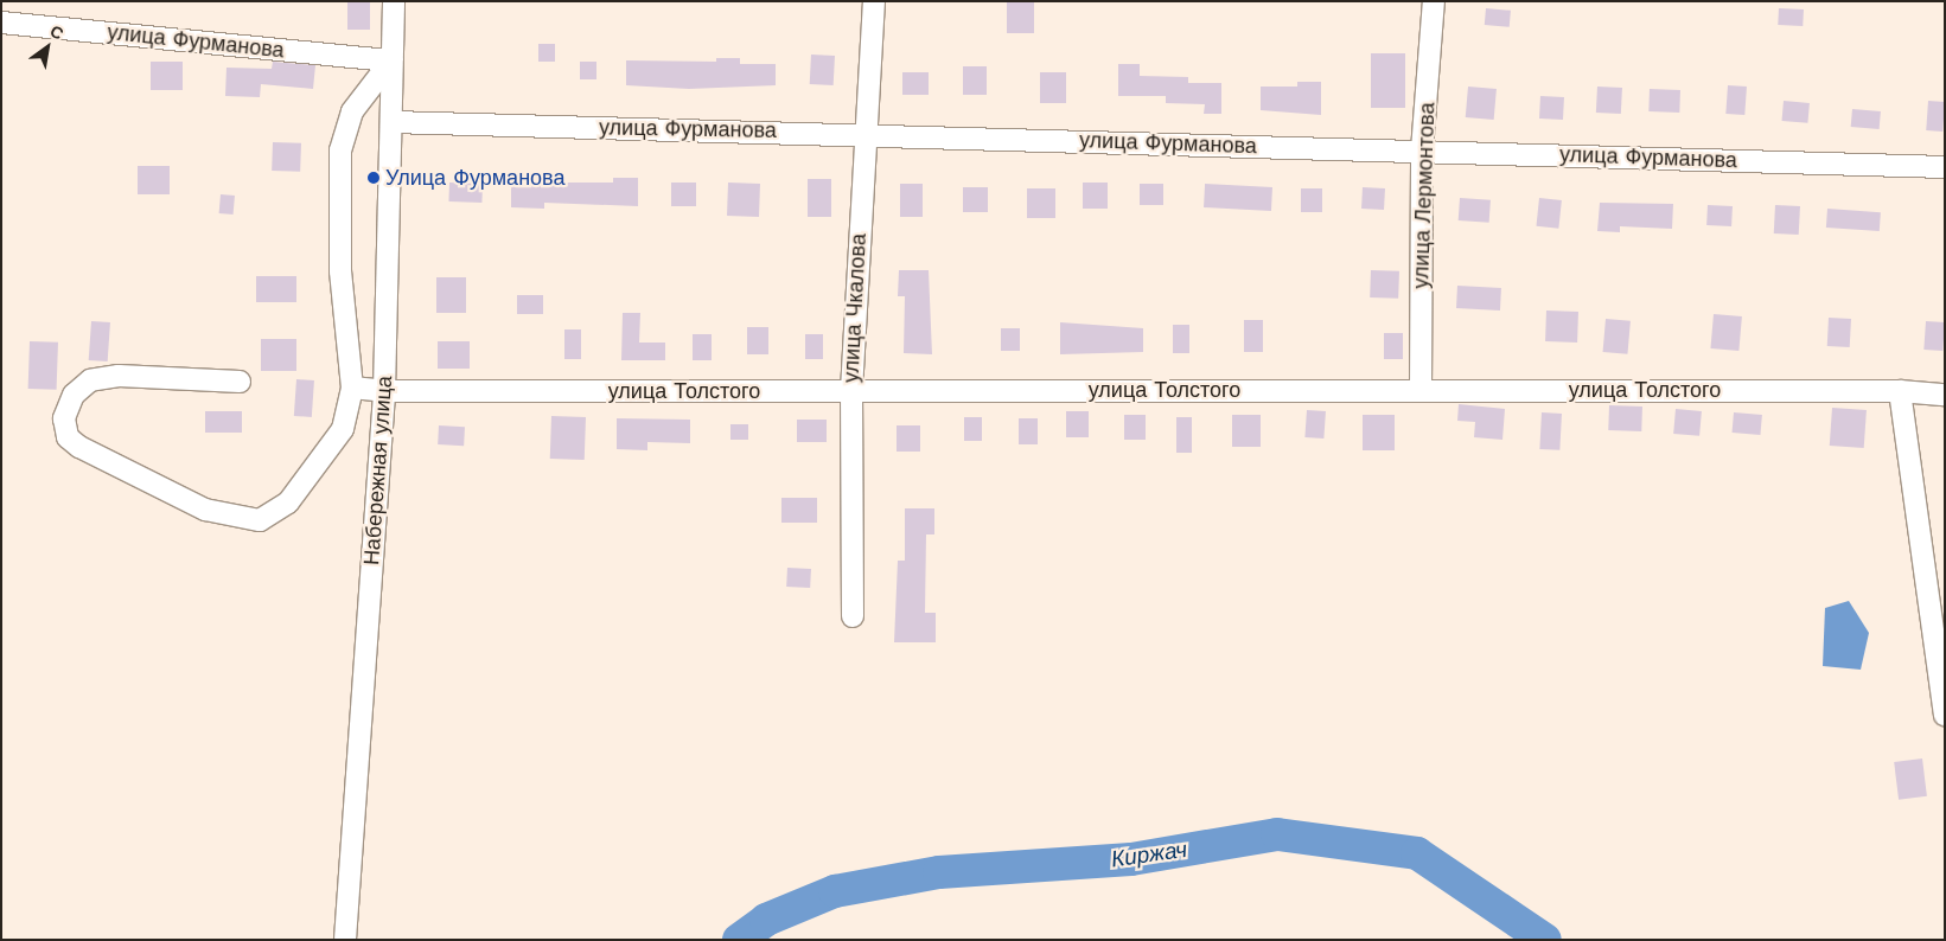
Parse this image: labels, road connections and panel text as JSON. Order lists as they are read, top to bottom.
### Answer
{
  "streets": {
    "street": [
      "улица Фурманова",
      "улица Лермонтова",
      "улица Чкалова",
      "улица Толстого",
      "Набережная улица"
    ]
  },
  "crossings": [
    ["улица Фурманова", "улица Лермонтова"],
    ["улица Фурманова", "улица Чкалова"],
    ["улица Фурманова", "Набережная улица"],
    ["улица Лермонтова", "улица Толстого"],
    ["улица Чкалова", "улица Толстого"],
    ["улица Толстого", "Набережная улица"]
  ],
  "water": ["Киржач"],
  "places": ["Улица Фурманова"],
  "north": "top right"
}
